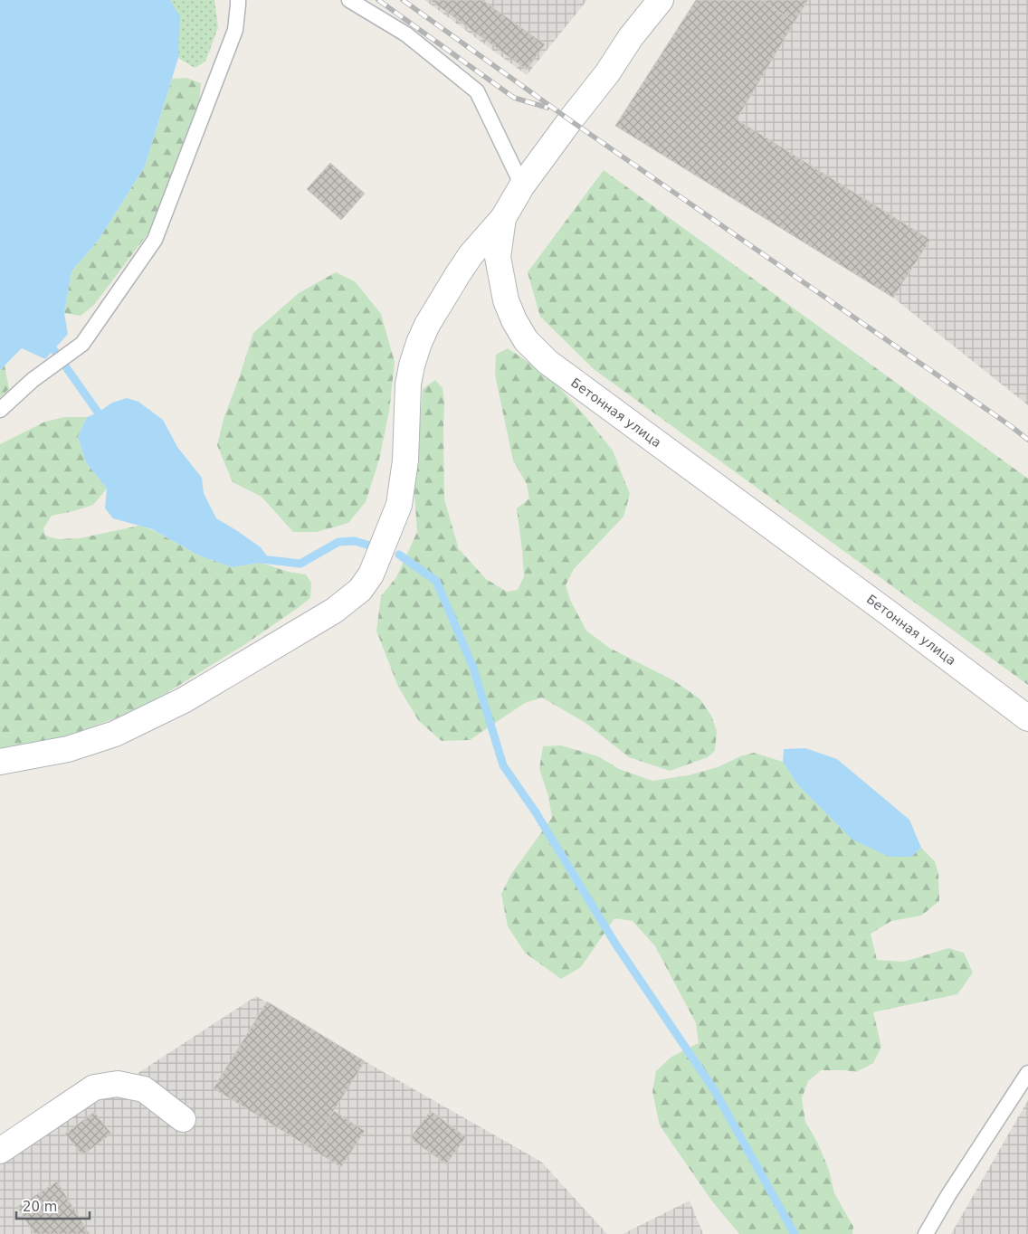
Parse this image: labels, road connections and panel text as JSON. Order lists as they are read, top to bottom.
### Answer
{
  "streets": {
    "street": ["Бетонная улица"]
  },
  "scale_bar": "20 m"
}
